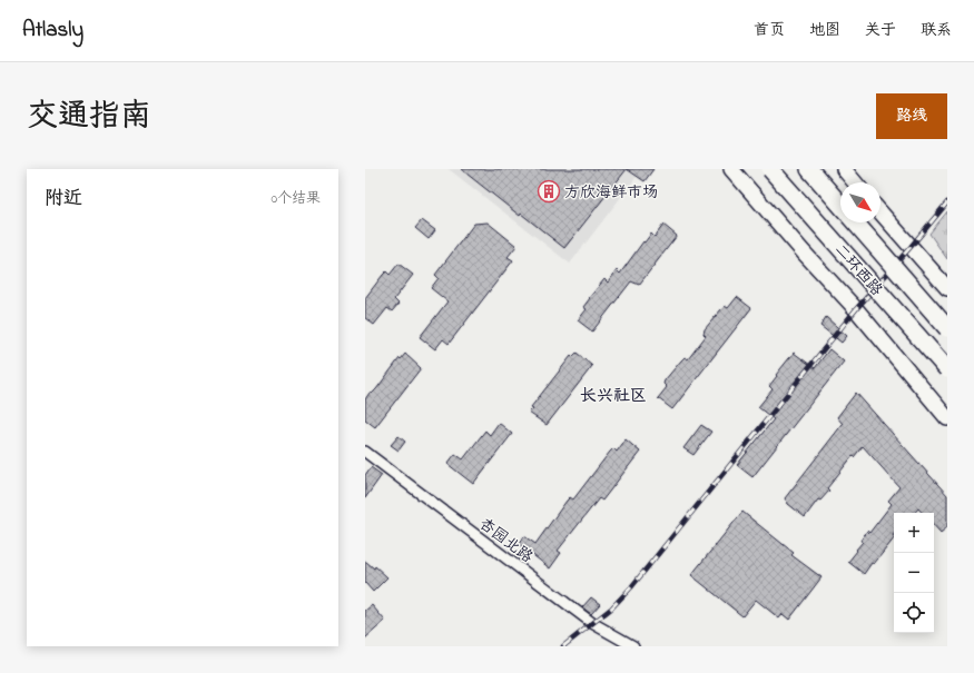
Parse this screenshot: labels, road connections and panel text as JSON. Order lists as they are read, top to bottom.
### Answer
{
  "streets": {
    "highway": ["二环西路"],
    "street": ["杏园北路"]
  },
  "districts": ["长兴社区"],
  "places": {
    "building": ["方欣海鲜市场"]
  },
  "north": "bottom right",
  "page": {
    "header": "Atlasly",
    "nav": [
      "首页",
      "地图",
      "关于",
      "联系"
    ],
    "title": "交通指南",
    "buttons": "路线",
    "heading": ["附近", "0个结果"],
    "map_buttons": ["+", "−"]
  }
}
